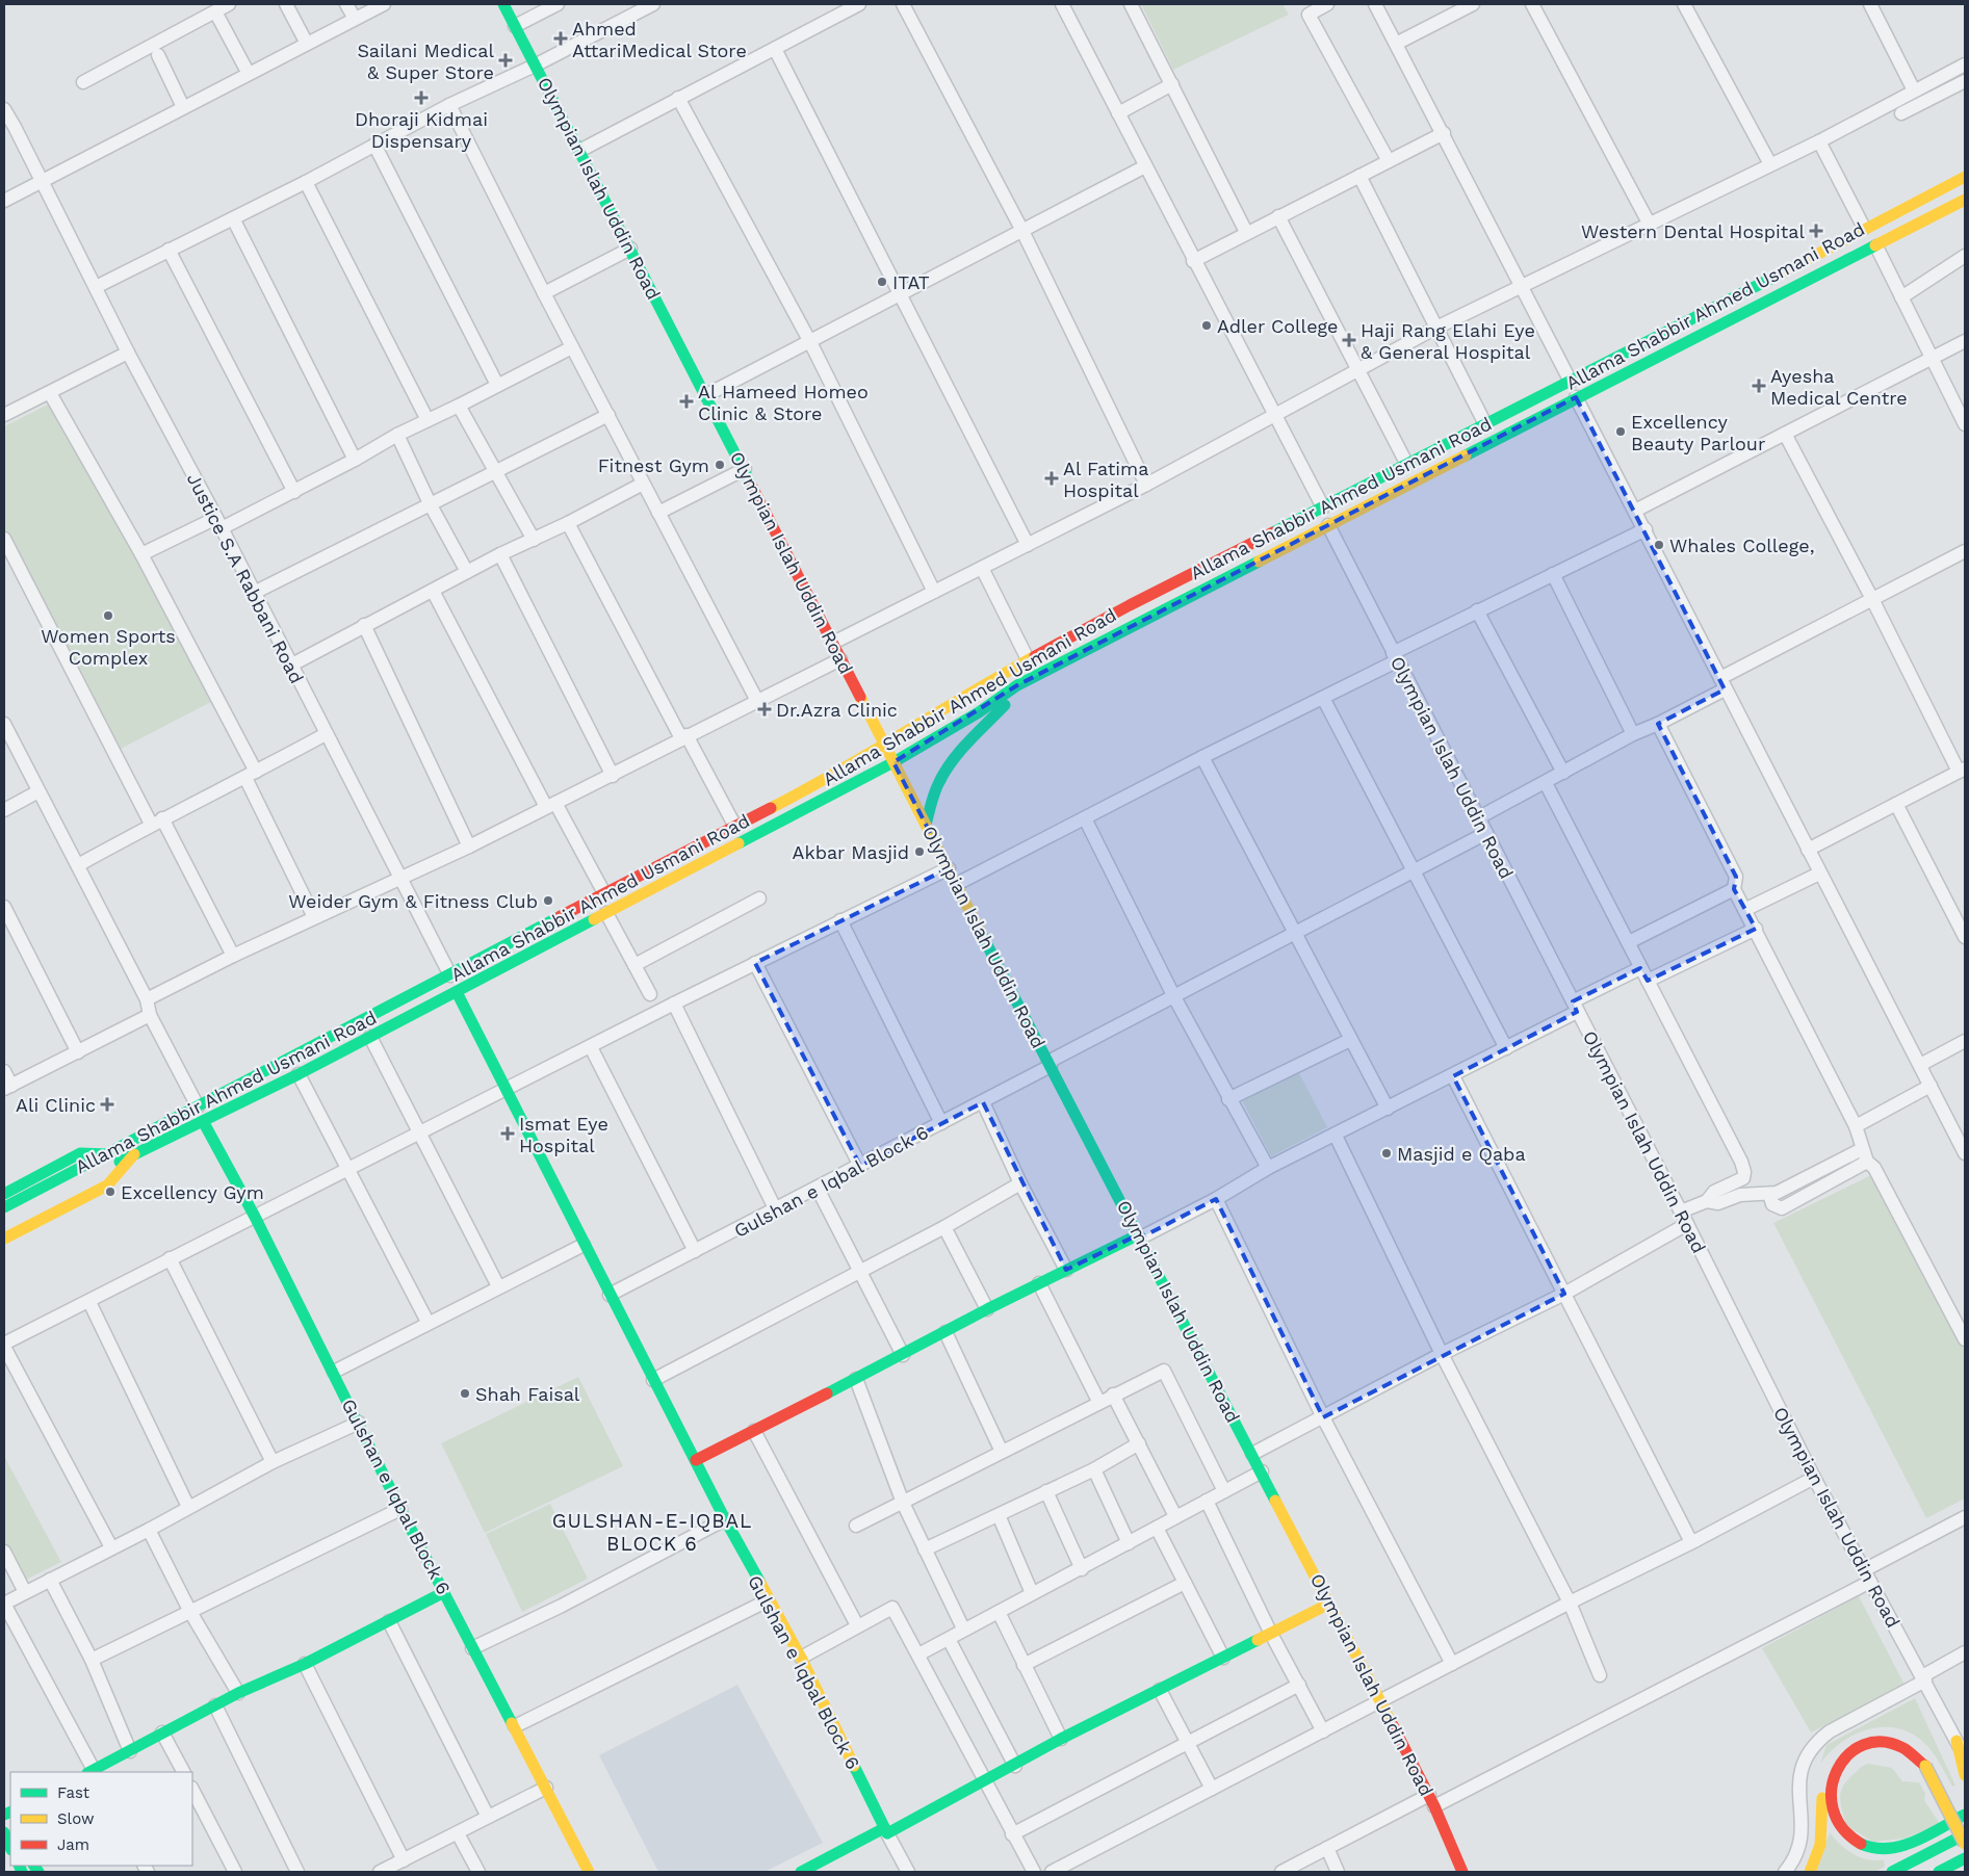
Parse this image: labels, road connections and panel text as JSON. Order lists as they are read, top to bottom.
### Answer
{
  "streets": {
    "main road": ["Olympian Islah Uddin Road", "Allama Shabbir Ahmed Usmani Road", "Gulshan e Iqbal Block 6"],
    "street": ["Justice S.A Rabbani Road"]
  },
  "crossings": [
    ["Olympian Islah Uddin Road", "Allama Shabbir Ahmed Usmani Road"],
    ["Olympian Islah Uddin Road", "Gulshan e Iqbal Block 6"],
    ["Allama Shabbir Ahmed Usmani Road", "Justice S.A Rabbani Road"],
    ["Allama Shabbir Ahmed Usmani Road", "Gulshan e Iqbal Block 6"]
  ],
  "districts": ["GULSHAN-E-IQBAL BLOCK 6"],
  "places": {
    "health": [
      "Ahmed AttariMedical Store",
      "Sailani Medical & Super Store",
      "Dhoraji Kidmai Dispensary",
      "Western Dental Hospital",
      "Haji Rang Elahi Eye & General Hospital",
      "Ayesha Medical Centre",
      "Al Hameed Homeo Clinic & Store",
      "Al Fatima Hospital",
      "Dr.Azra Clinic",
      "Ali Clinic",
      "Ismat Eye Hospital"
    ],
    "other": [
      "ITAT",
      "Adler College",
      "Excellency Beauty Parlour",
      "Fitnest Gym",
      "Whales College,",
      "Women Sports Complex",
      "Akbar Masjid",
      "Weider Gym & Fitness Club",
      "Masjid e Qaba",
      "Excellency Gym",
      "Shah Faisal"
    ]
  },
  "legend": ["Fast", "Slow", "Jam"]
}
